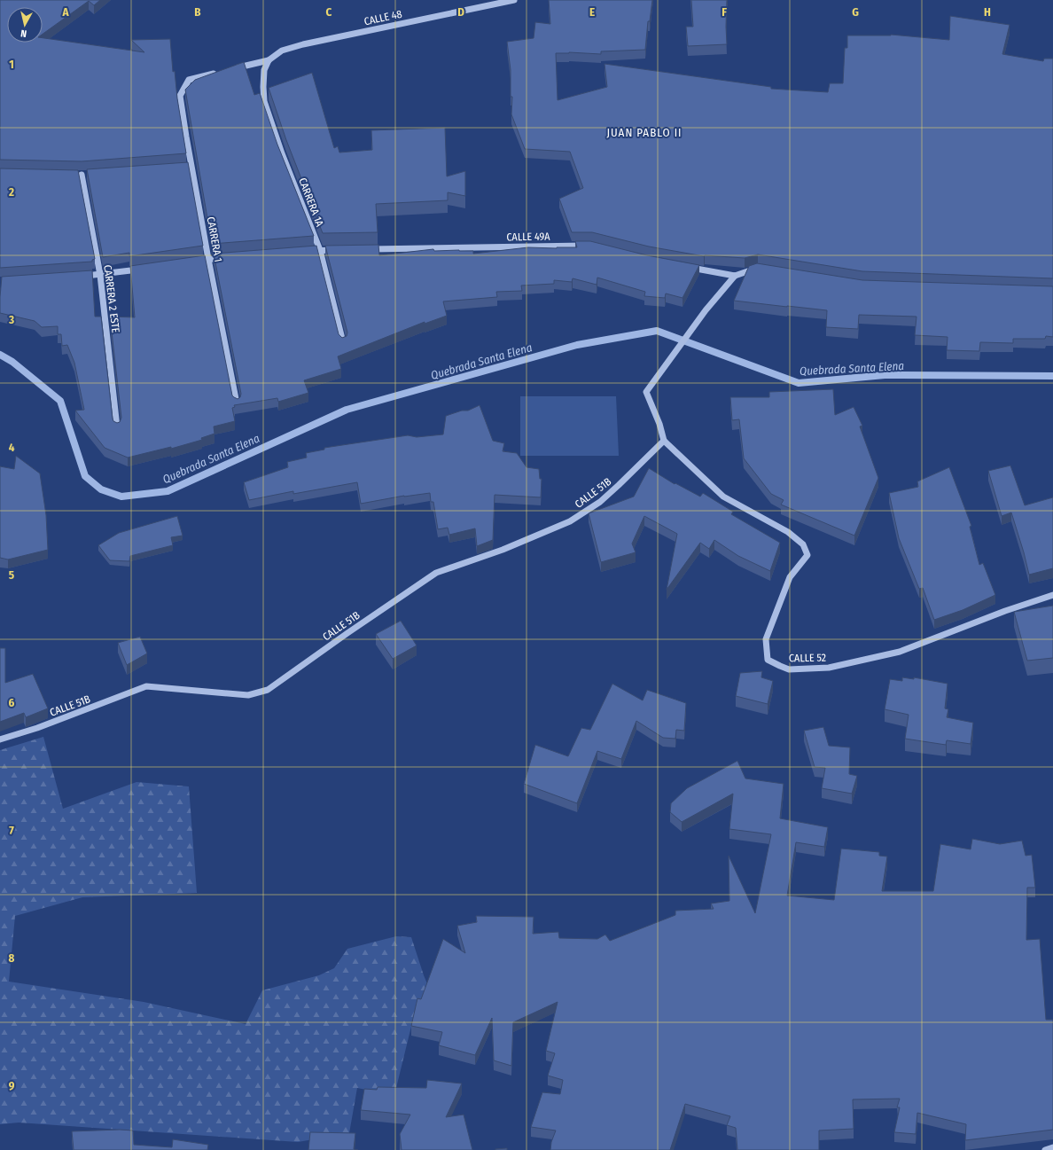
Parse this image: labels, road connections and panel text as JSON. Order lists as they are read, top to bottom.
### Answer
{
  "streets": {
    "street": [
      "CALLE 48",
      "CARRERA 1A",
      "CALLE 49A",
      "CARRERA 1",
      "CARRERA 2 ESTE",
      "CALLE 51B",
      "CALLE 52"
    ]
  },
  "crossings": [
    ["CALLE 48", "CARRERA 1A"],
    ["CALLE 48", "CARRERA 1"],
    ["CARRERA 1A", "CARRERA 1"],
    ["CALLE 51B", "CALLE 52"]
  ],
  "districts": ["JUAN PABLO II"],
  "water": ["Quebrada Santa Elena"],
  "north": "bottom",
  "grid": {
    "columns": [
      "A",
      "B",
      "C",
      "D",
      "E",
      "F",
      "G",
      "H"
    ],
    "rows": [
      "1",
      "2",
      "3",
      "4",
      "5",
      "6",
      "7",
      "8",
      "9"
    ]
  }
}
